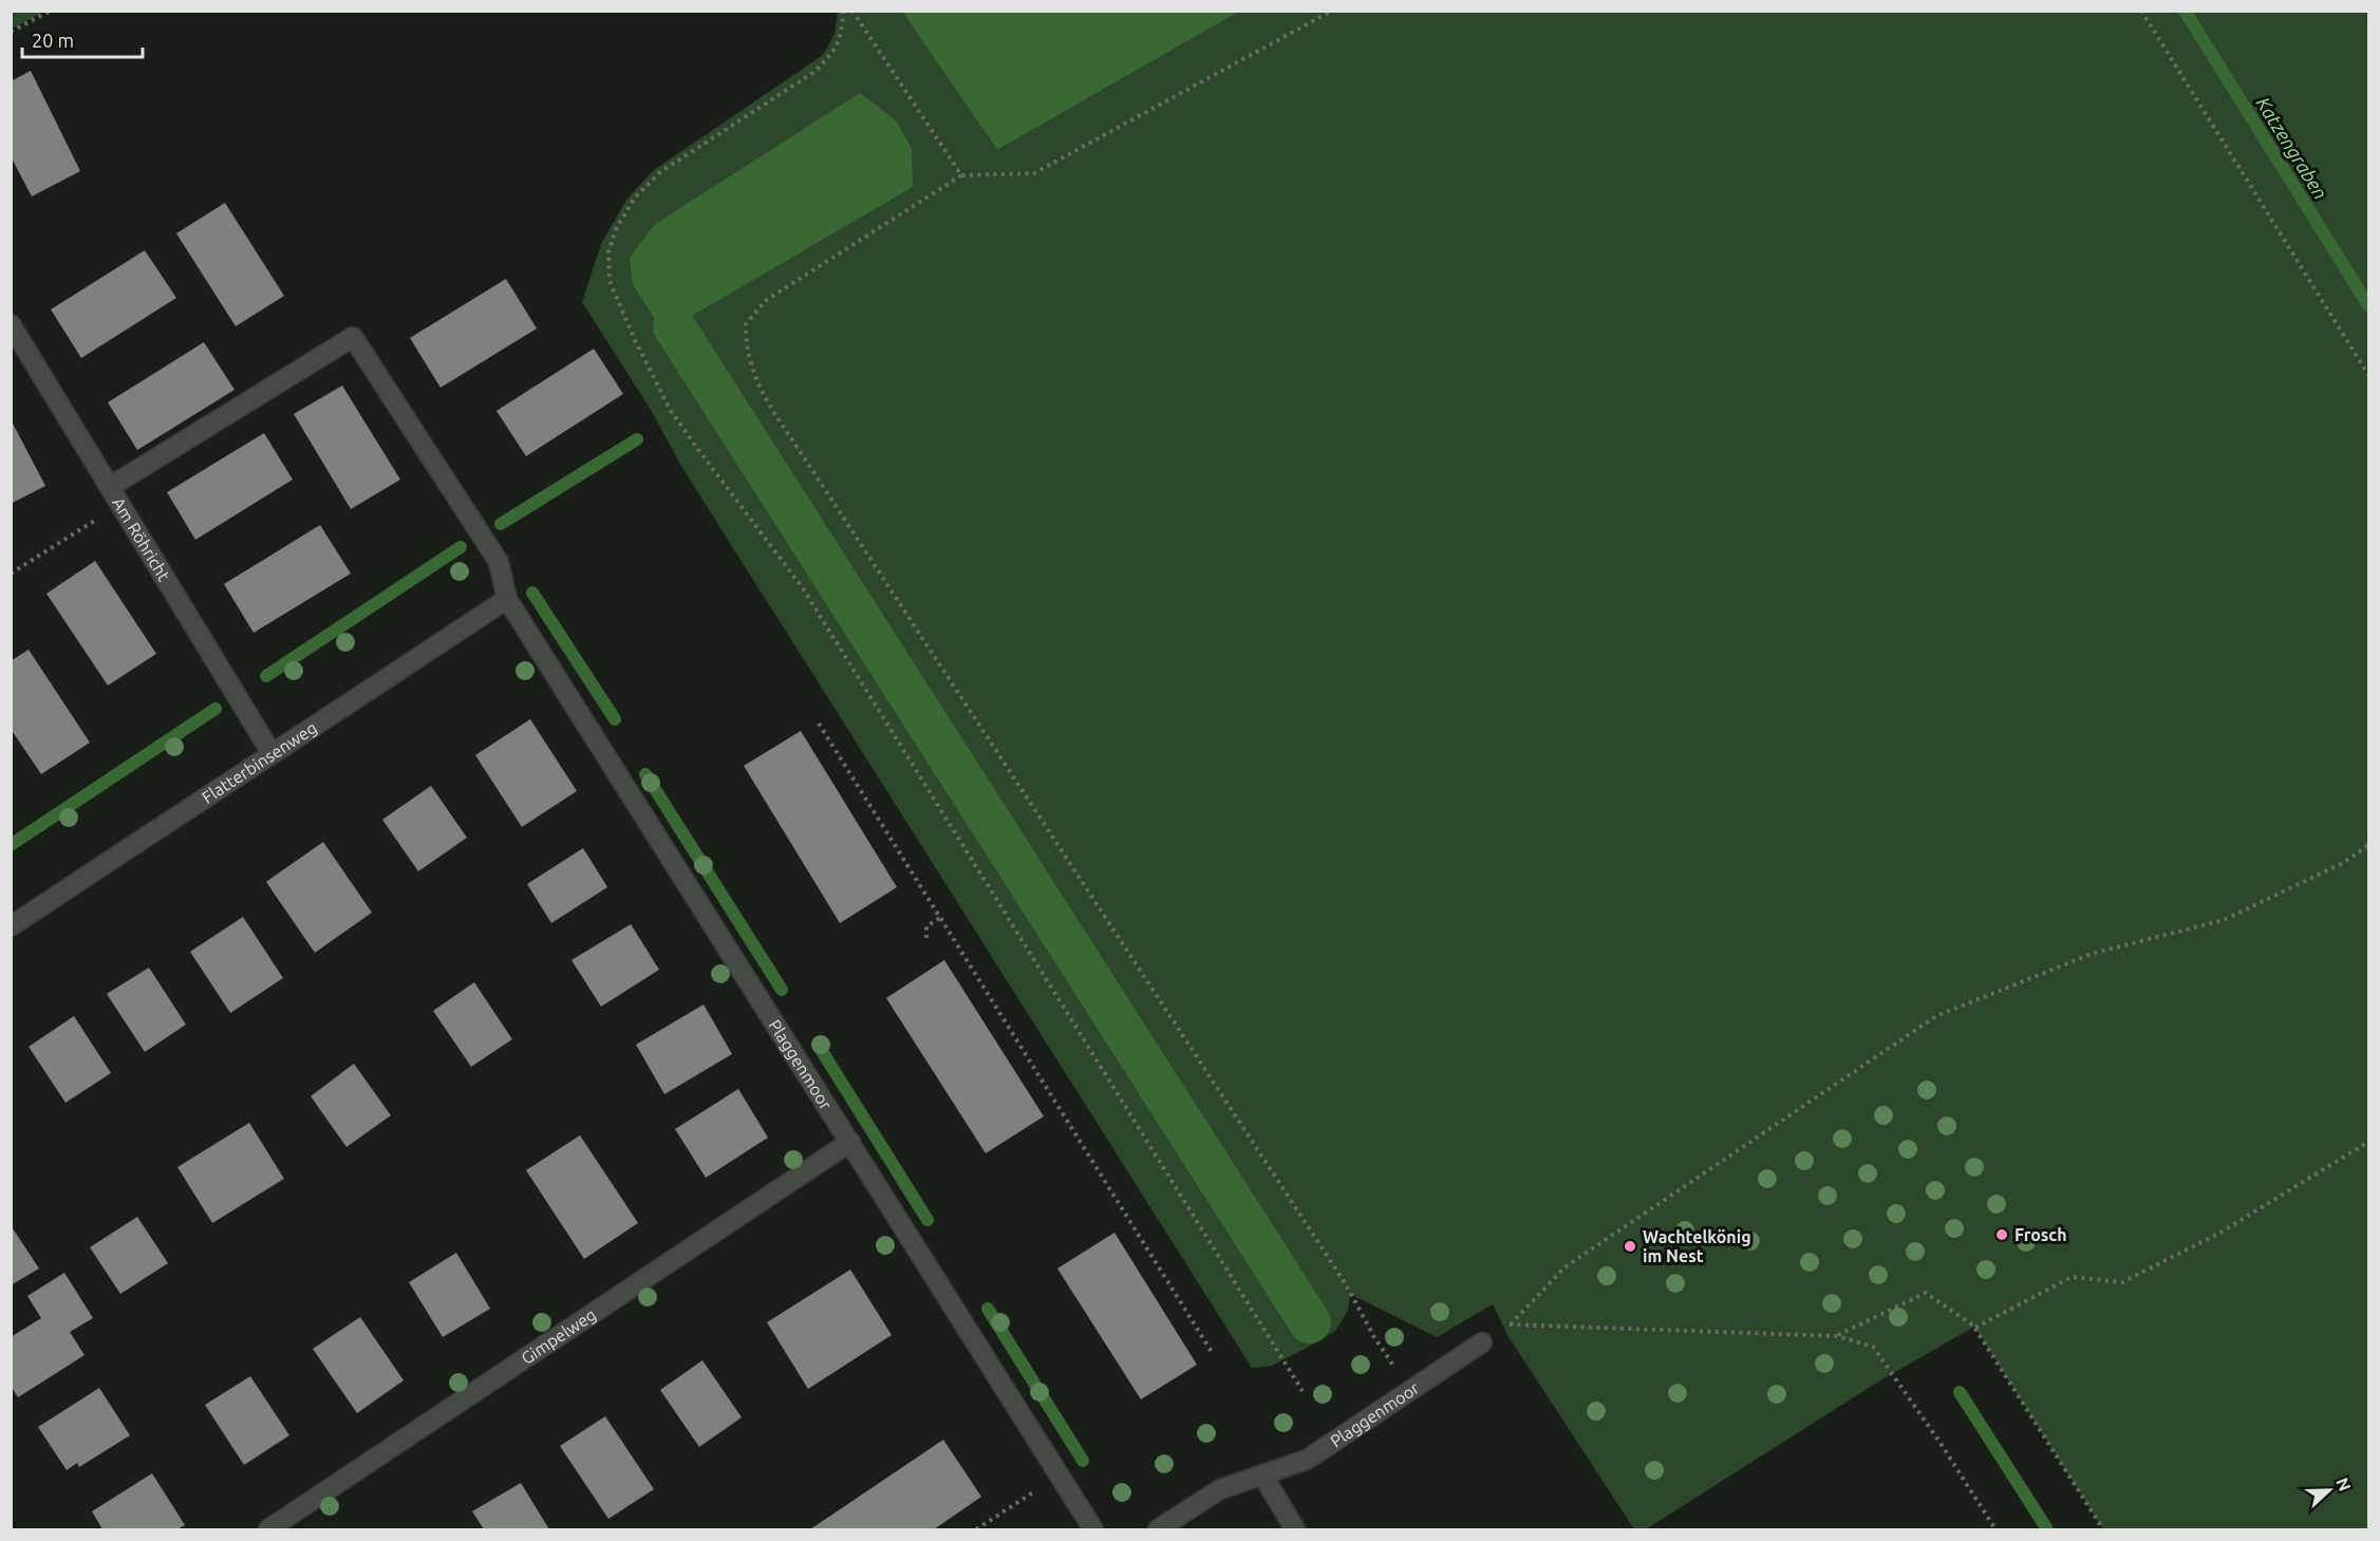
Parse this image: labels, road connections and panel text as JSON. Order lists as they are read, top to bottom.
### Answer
{
  "streets": {
    "street": [
      "Am Röhricht",
      "Flatterbinsenweg",
      "Plaggenmoor",
      "Gimpelweg"
    ]
  },
  "crossings": [
    ["Am Röhricht", "Flatterbinsenweg"],
    ["Am Röhricht", "Plaggenmoor"],
    ["Flatterbinsenweg", "Plaggenmoor"],
    ["Plaggenmoor", "Gimpelweg"]
  ],
  "water": ["Katzengraben"],
  "places": ["Frosch", "Wachtelkönig im Nest"],
  "scale_bar": "20 m",
  "north": "right"
}
